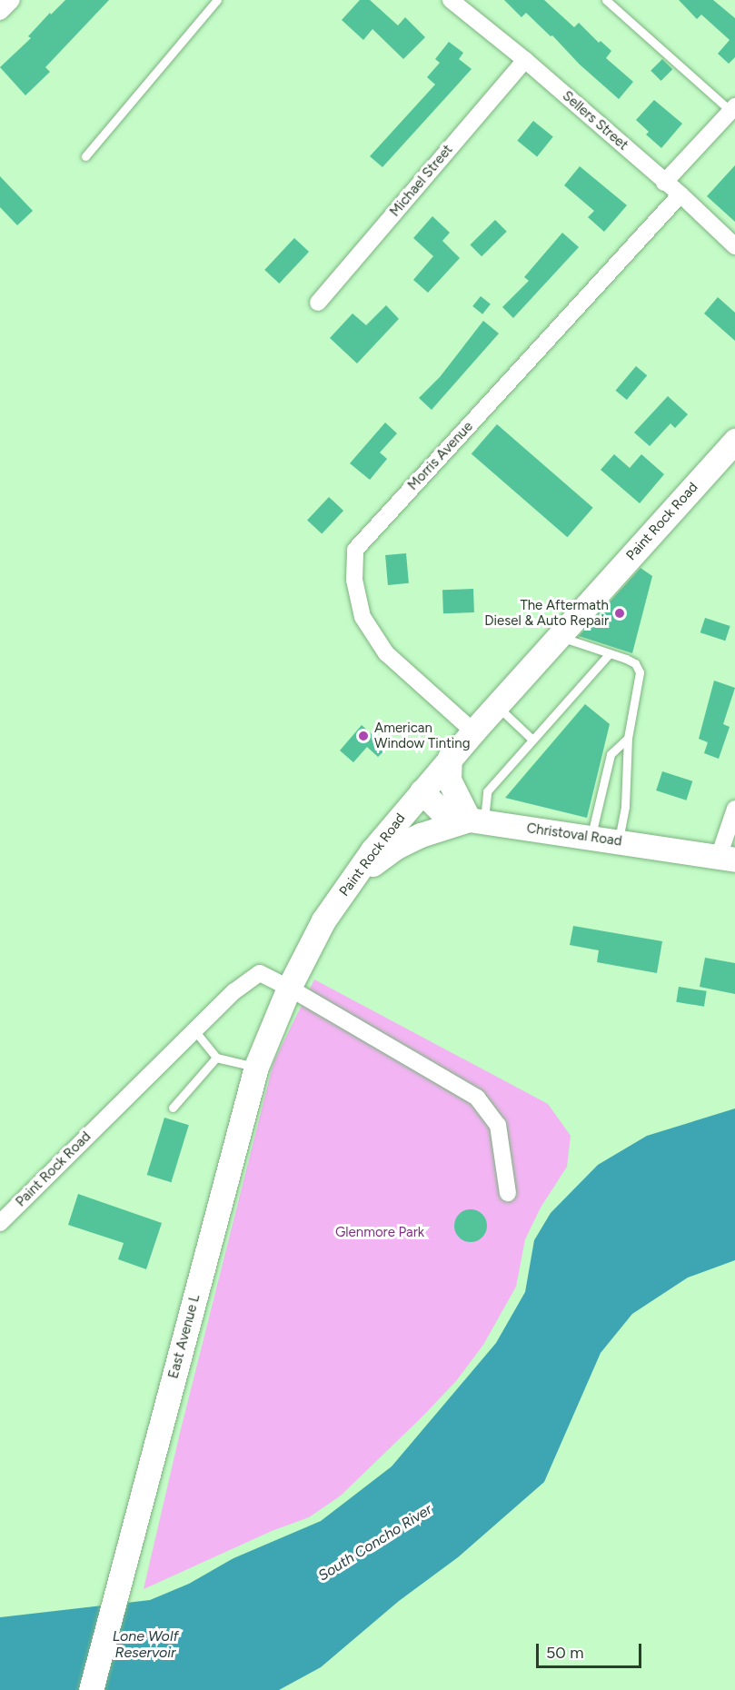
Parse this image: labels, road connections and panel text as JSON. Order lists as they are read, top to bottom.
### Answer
{
  "streets": {
    "main road": ["Paint Rock Road", "Christoval Road", "East Avenue L"],
    "street": ["Sellers Street", "Michael Street", "Morris Avenue"]
  },
  "crossings": [
    ["Sellers Street", "Michael Street"],
    ["Sellers Street", "Morris Avenue"],
    ["Morris Avenue", "Paint Rock Road"],
    ["Paint Rock Road", "Christoval Road"],
    ["Paint Rock Road", "East Avenue L"]
  ],
  "water": ["South Concho River", "Lone Wolf Reservoir"],
  "parks": ["Glenmore Park"],
  "places": ["The Aftermath Diesel & Auto Repair", "American Window Tinting"],
  "scale_bar": "50 m"
}
